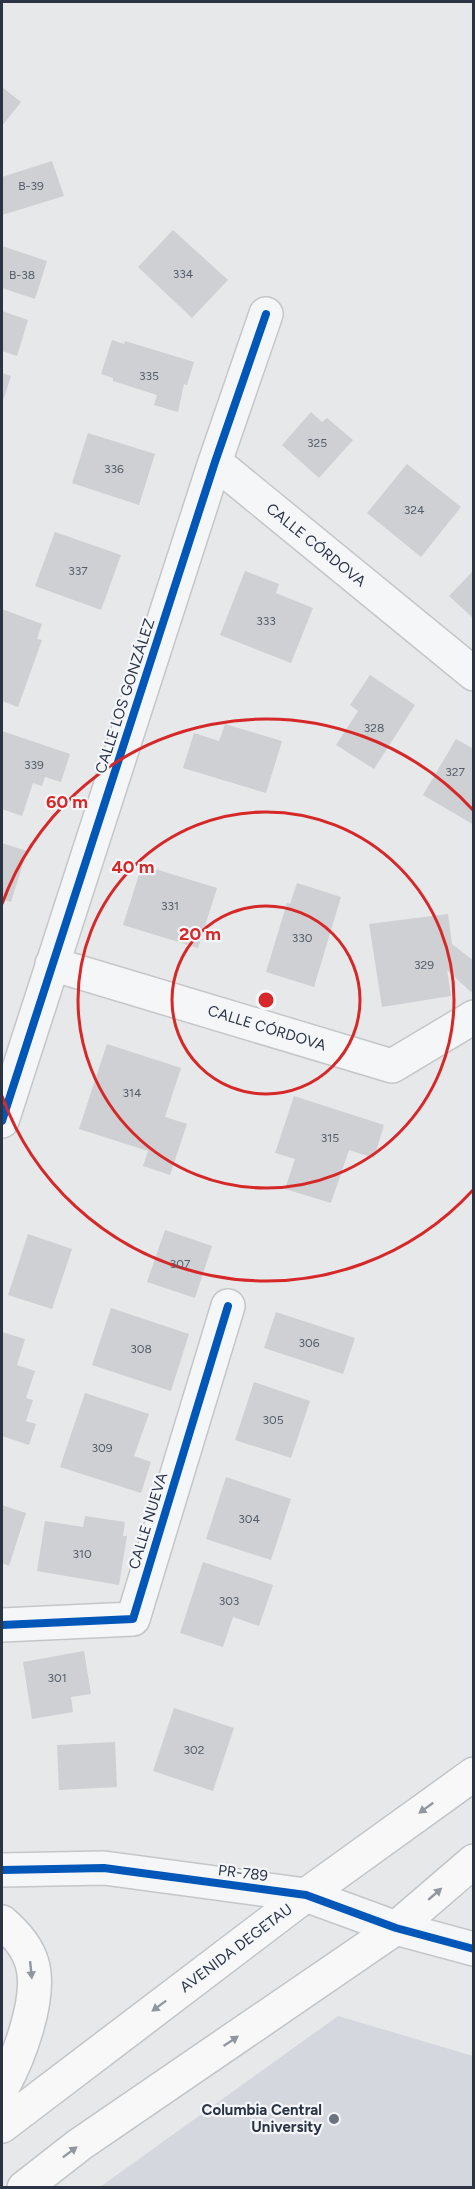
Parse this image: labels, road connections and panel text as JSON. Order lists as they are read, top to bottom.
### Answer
{
  "streets": {
    "main road": ["AVENIDA DEGETAU"],
    "street": [
      "CALLE CÓRDOVA",
      "CALLE LOS GONZÁLEZ",
      "CALLE NUEVA",
      "PR-789"
    ]
  },
  "crossings": [
    ["CALLE CÓRDOVA", "CALLE LOS GONZÁLEZ"],
    ["PR-789", "AVENIDA DEGETAU"]
  ],
  "places": ["Columbia Central University"],
  "house_numbers": [
    "B-39",
    "334",
    "B-38",
    "335",
    "325",
    "336",
    "324",
    "337",
    "333",
    "328",
    "339",
    "327",
    "331",
    "330",
    "329",
    "314",
    "315",
    "307",
    "306",
    "308",
    "305",
    "309",
    "304",
    "310",
    "303",
    "301",
    "302"
  ],
  "rings": ["60 m", "40 m", "20 m"]
}
